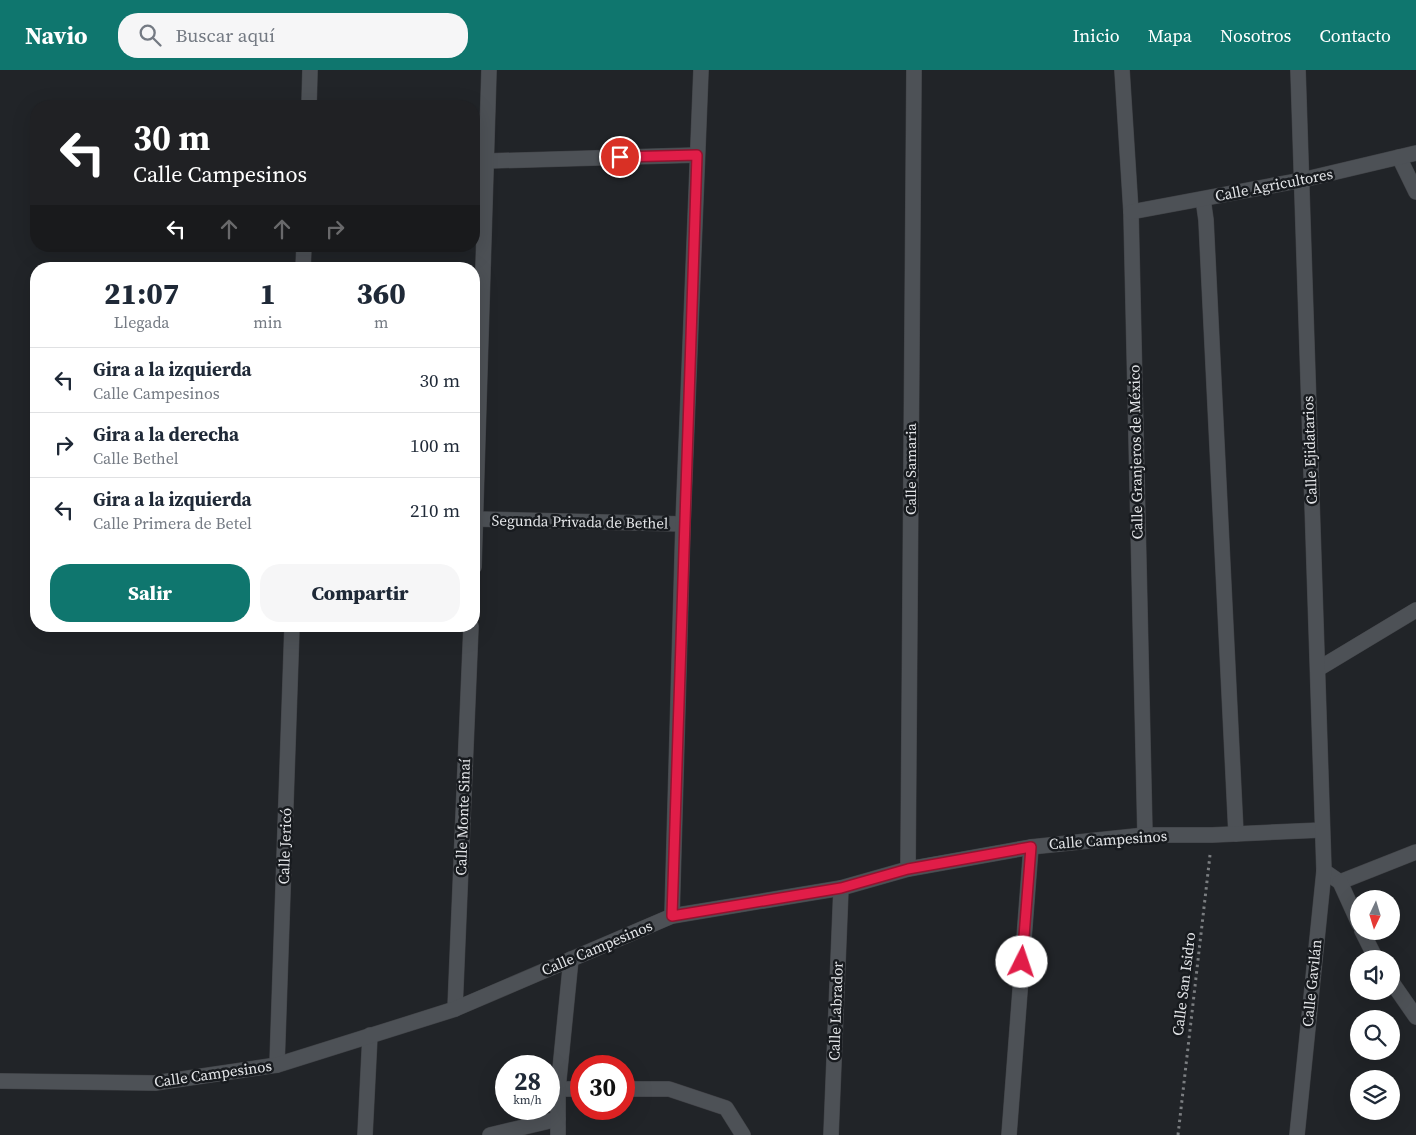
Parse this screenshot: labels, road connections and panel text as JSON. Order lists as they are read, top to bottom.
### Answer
{
  "streets": {
    "street": [
      "Calle Agricultores",
      "Calle Ejidatarios",
      "Calle Granjeros de México",
      "Calle Samaria",
      "Segunda Privada de Bethel",
      "Calle Monte Sinaí",
      "Calle Campesinos",
      "Calle Jericó",
      "Calle Gavilán",
      "Calle Labrador"
    ],
    "path": ["Calle San Isidro"]
  },
  "crossings": [
    ["Calle Agricultores", "Calle Ejidatarios"],
    ["Calle Agricultores", "Calle Granjeros de México"],
    ["Calle Ejidatarios", "Calle Campesinos"],
    ["Calle Ejidatarios", "Calle Gavilán"],
    ["Calle Granjeros de México", "Calle Campesinos"],
    ["Calle Samaria", "Calle Campesinos"],
    ["Calle Monte Sinaí", "Calle Campesinos"],
    ["Calle Campesinos", "Calle Jericó"],
    ["Calle Campesinos", "Calle Gavilán"],
    ["Calle Campesinos", "Calle San Isidro"],
    ["Calle Campesinos", "Calle Labrador"]
  ],
  "north": "bottom",
  "page": {
    "header": "Navio",
    "search": "Buscar aquí",
    "nav": [
      "Inicio",
      "Mapa",
      "Nosotros",
      "Contacto"
    ],
    "turn": ["30 m", "Calle Campesinos"],
    "eta": [
      "21:07",
      "Llegada",
      "1",
      "min",
      "360",
      "m"
    ],
    "list": [
      {
        "name": "Gira a la izquierda",
        "note": "Calle Campesinos",
        "value": "30 m"
      },
      {
        "name": "Gira a la derecha",
        "note": "Calle Bethel",
        "value": "100 m"
      },
      {
        "name": "Gira a la izquierda",
        "note": "Calle Primera de Betel",
        "value": "210 m"
      }
    ],
    "buttons": ["Salir", "Compartir"],
    "speed": "28 km/h",
    "limit": "30"
  }
}
